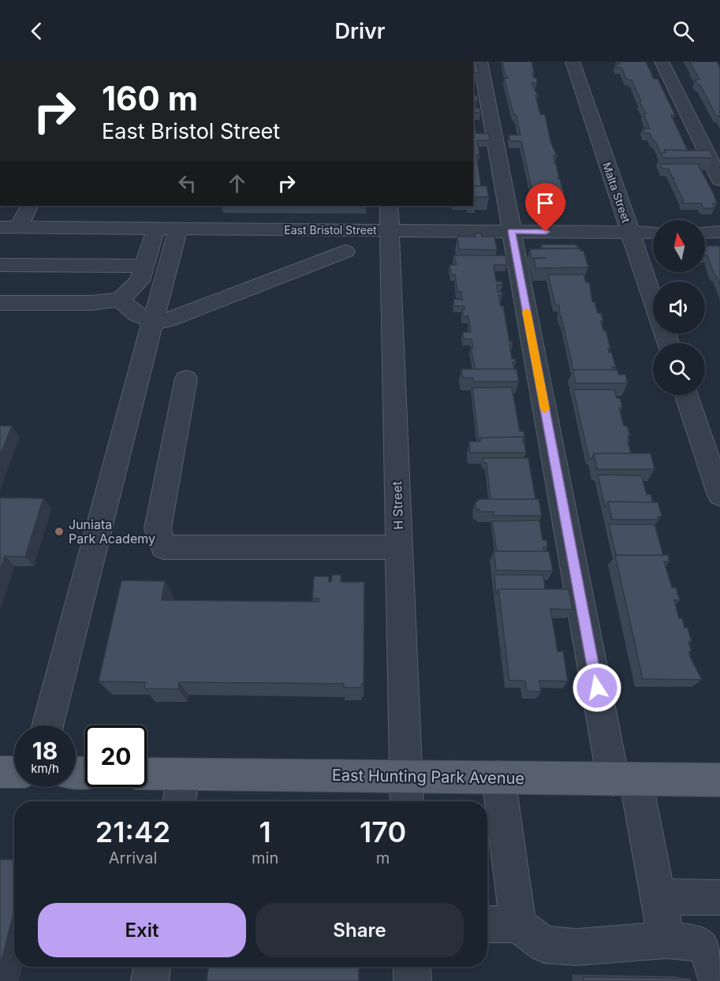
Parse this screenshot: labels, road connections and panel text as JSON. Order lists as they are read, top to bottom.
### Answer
{
  "streets": {
    "main road": ["East Hunting Park Avenue"],
    "street": ["Malta Street", "East Bristol Street", "H Street"]
  },
  "crossings": [
    ["Malta Street", "East Bristol Street"],
    ["East Bristol Street", "H Street"],
    ["H Street", "East Hunting Park Avenue"]
  ],
  "places": ["Juniata Park Academy"],
  "north": "top",
  "page": {
    "header": "Drivr",
    "turn": ["160 m", "East Bristol Street"],
    "speed": "18 km/h",
    "limit": "20",
    "eta": [
      "21:42",
      "Arrival",
      "1",
      "min",
      "170",
      "m"
    ],
    "buttons": ["Exit", "Share"]
  }
}
